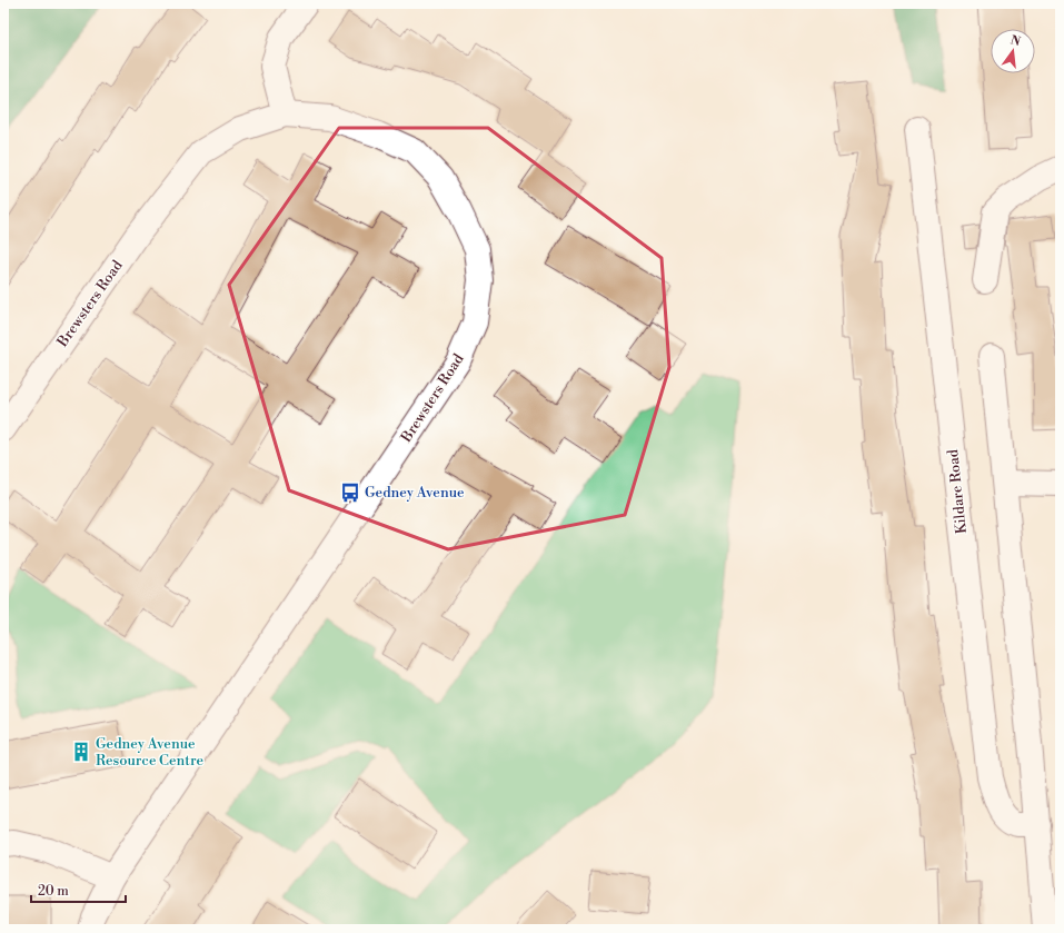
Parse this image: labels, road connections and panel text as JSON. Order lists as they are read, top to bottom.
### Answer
{
  "streets": {
    "street": ["Brewsters Road", "Kildare Road"]
  },
  "places": {
    "bus stop": ["Gedney Avenue"],
    "building": ["Gedney Avenue Resource Centre"]
  },
  "scale_bar": "20 m",
  "north": "top"
}
